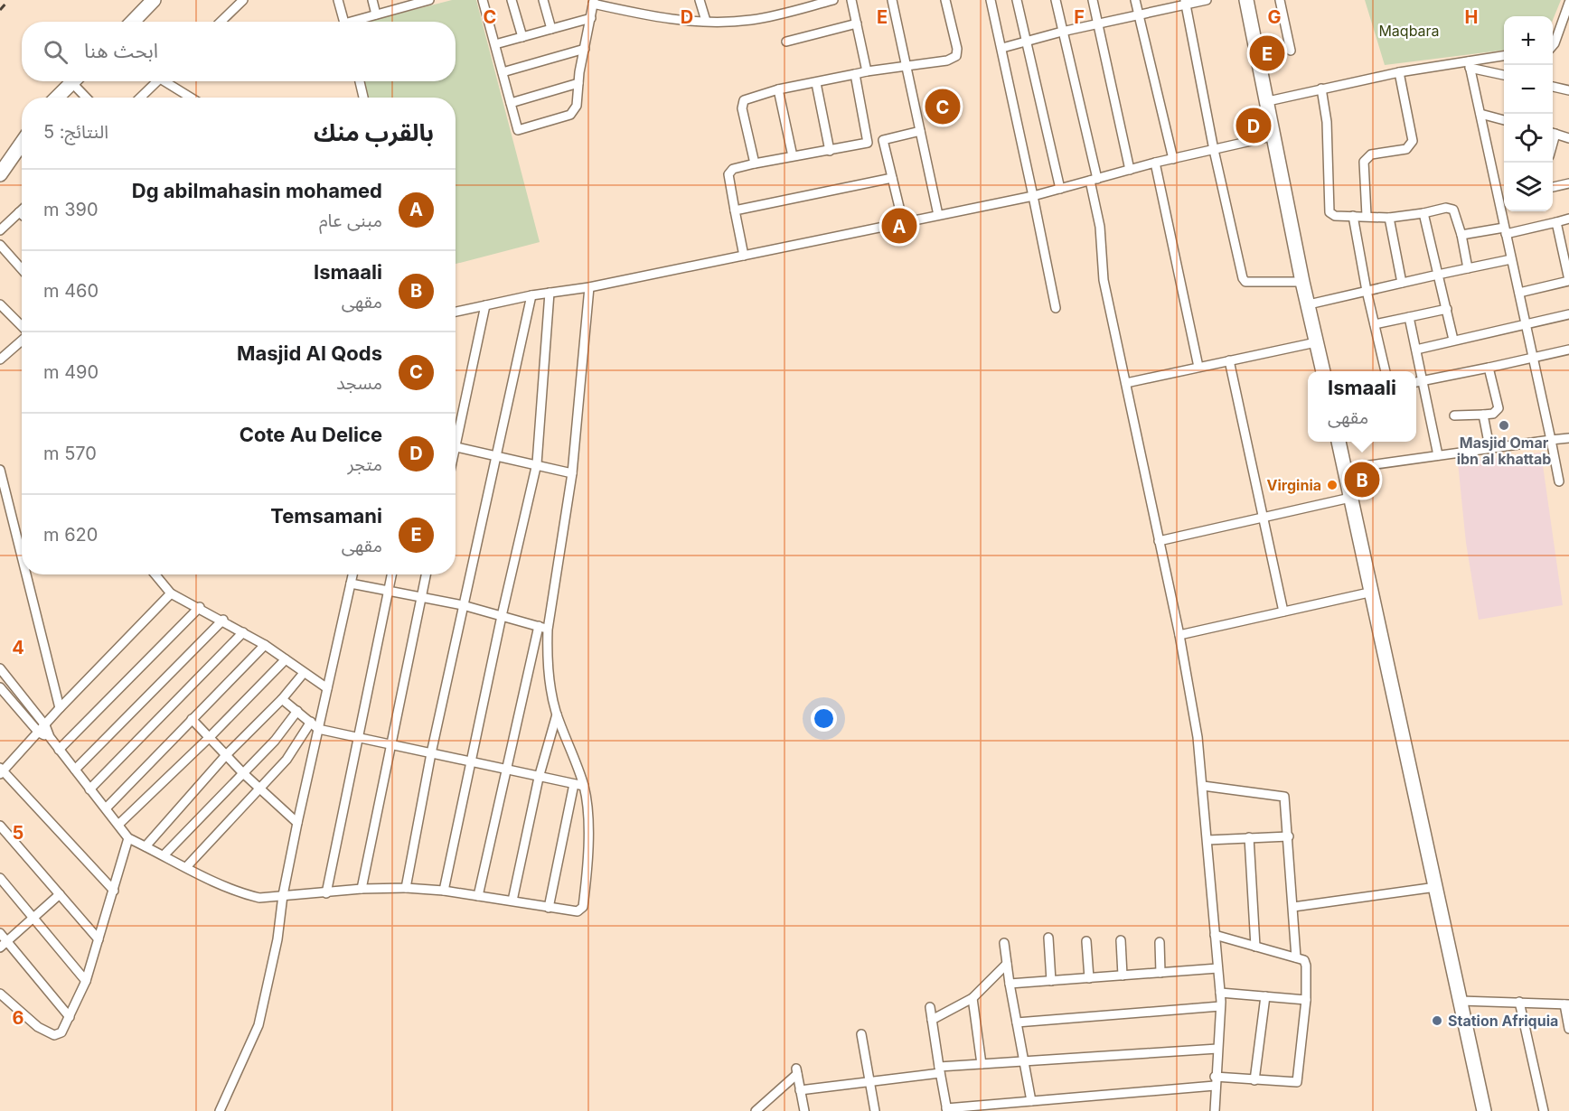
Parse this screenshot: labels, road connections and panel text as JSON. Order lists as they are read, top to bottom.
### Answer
{
  "parks": ["Maqbara"],
  "places": ["Masjid Omar ibn al khattab", "Virginia", "Station Afriquia"],
  "page": {
    "map_buttons": ["+", "−"],
    "search": "ابحث هنا",
    "pins": [
      "E",
      "C",
      "D",
      "A",
      "B"
    ],
    "heading": ["بالقرب منك", "النتائج: 5"],
    "list": [
      {
        "mark": "A",
        "name": "Dg abilmahasin mohamed",
        "note": "مبنى عام",
        "value": "390 m"
      },
      {
        "mark": "B",
        "name": "Ismaali",
        "note": "مقهى",
        "value": "460 m"
      },
      {
        "mark": "C",
        "name": "Masjid Al Qods",
        "note": "مسجد",
        "value": "490 m"
      },
      {
        "mark": "D",
        "name": "Cote Au Delice",
        "note": "متجر",
        "value": "570 m"
      },
      {
        "mark": "E",
        "name": "Temsamani",
        "note": "مقهى",
        "value": "620 m"
      }
    ],
    "popup": ["Ismaali", "مقهى"]
  },
  "grid": {
    "columns": [
      "C",
      "D",
      "E",
      "F",
      "G",
      "H"
    ],
    "rows": ["4", "5", "6"]
  }
}
